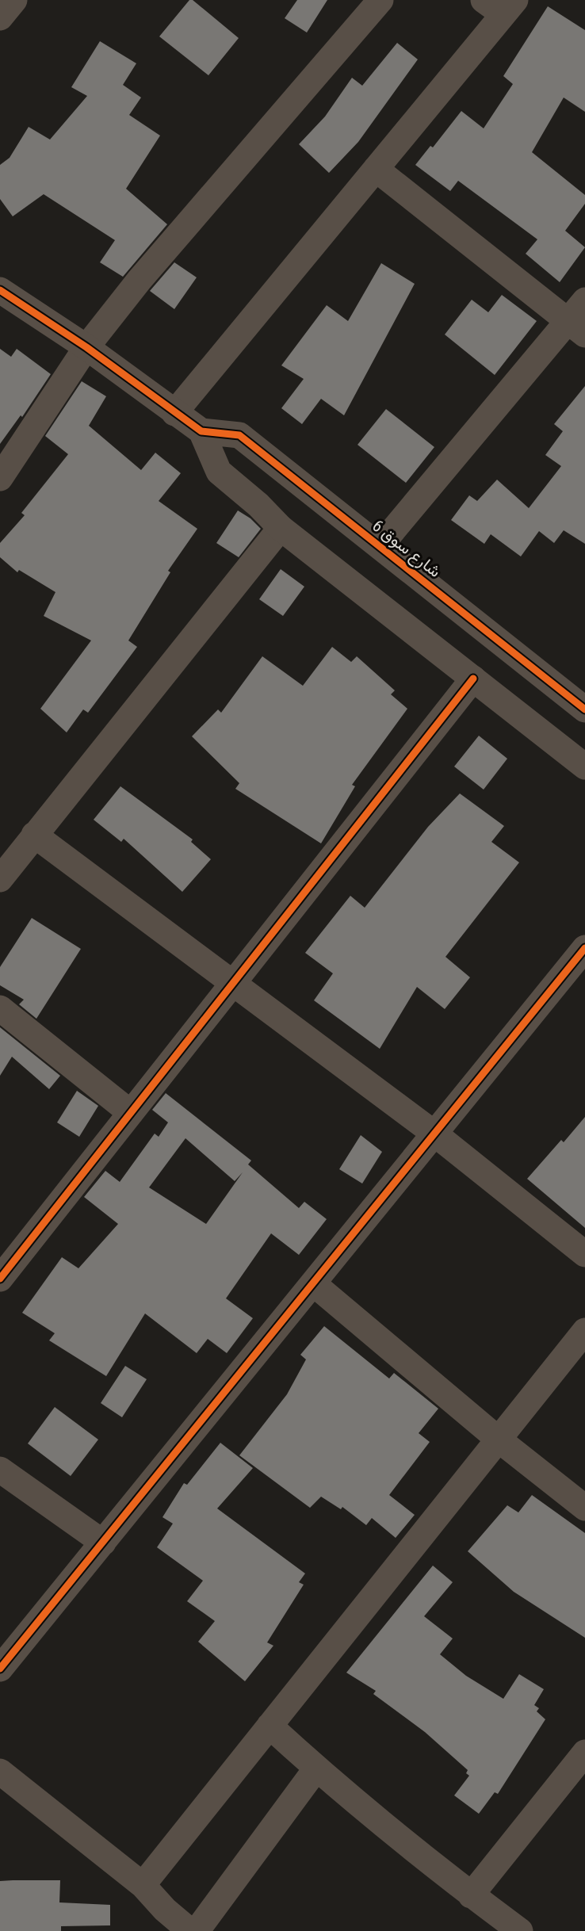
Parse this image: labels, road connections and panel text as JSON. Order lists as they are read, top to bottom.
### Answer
{
  "streets": {
    "street": ["شارع سوق 6"]
  }
}
